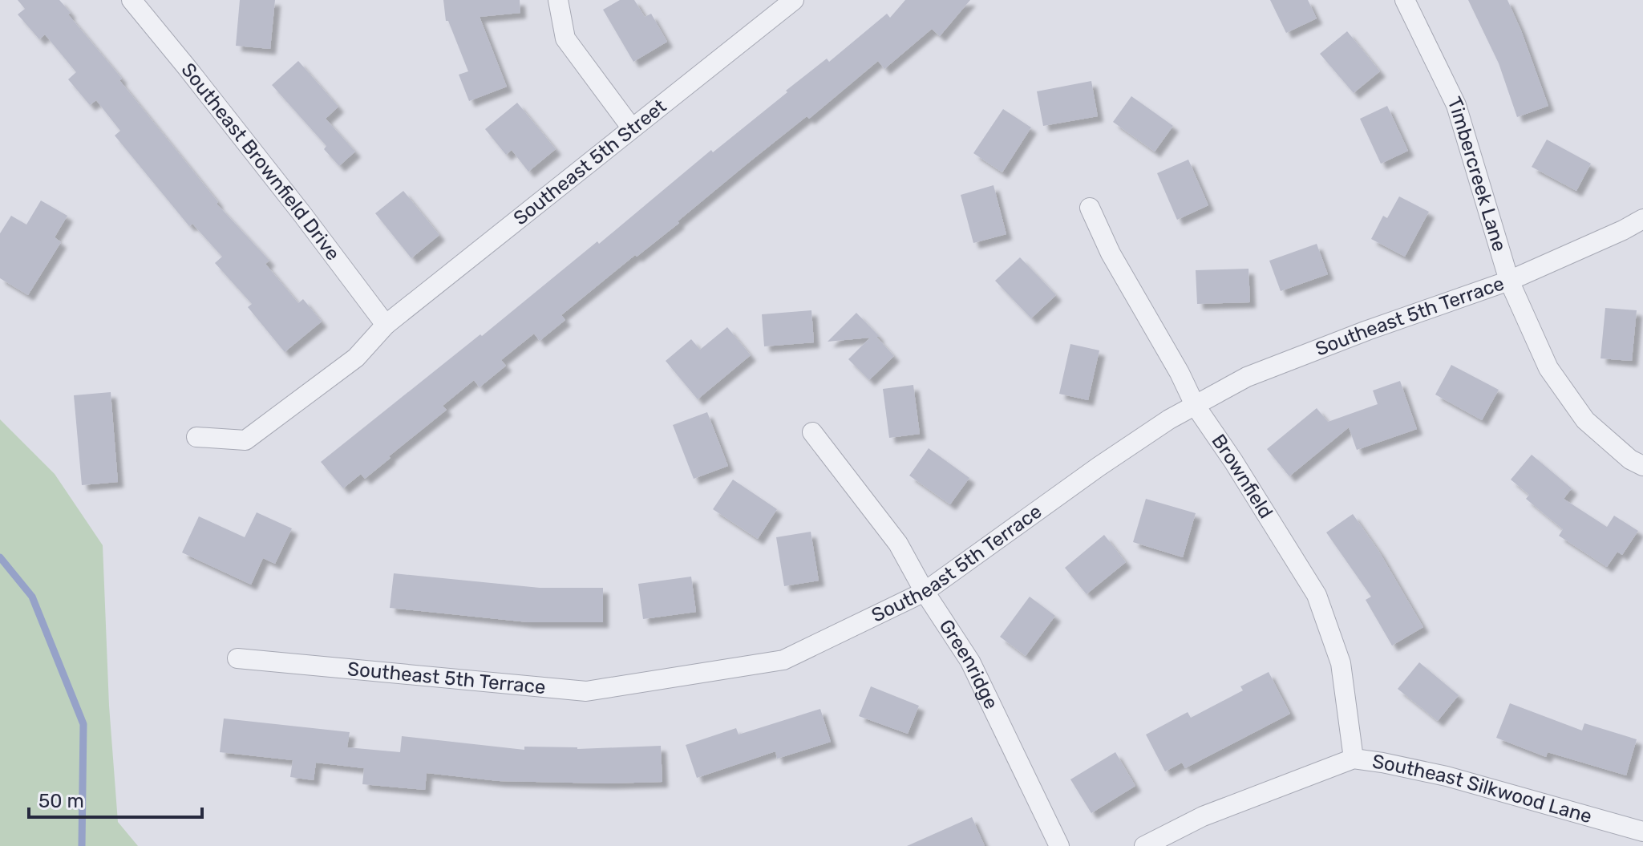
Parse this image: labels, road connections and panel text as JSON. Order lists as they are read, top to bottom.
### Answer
{
  "streets": {
    "street": [
      "Southeast Brownfield Drive",
      "Southeast 5th Street",
      "Timbercreek Lane",
      "Southeast 5th Terrace",
      "Brownfield",
      "Greenridge",
      "Southeast Silkwood Lane"
    ]
  },
  "crossings": [
    ["Southeast Brownfield Drive", "Southeast 5th Street"],
    ["Timbercreek Lane", "Southeast 5th Terrace"],
    ["Southeast 5th Terrace", "Brownfield"],
    ["Southeast 5th Terrace", "Greenridge"],
    ["Brownfield", "Southeast Silkwood Lane"]
  ],
  "scale_bar": "50 m"
}
